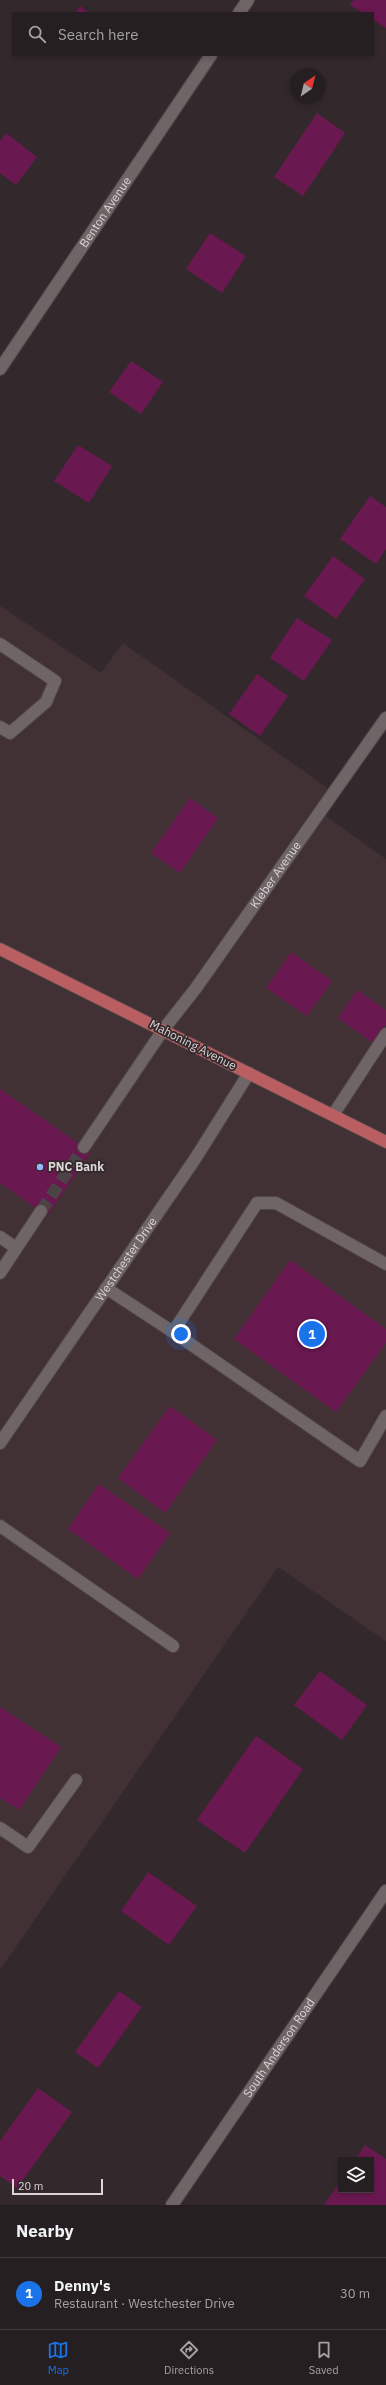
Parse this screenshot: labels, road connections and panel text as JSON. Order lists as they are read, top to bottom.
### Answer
{
  "streets": {
    "main road": ["Mahoning Avenue"],
    "street": [
      "Benton Avenue",
      "Kleber Avenue",
      "Westchester Drive",
      "South Anderson Road"
    ]
  },
  "crossings": [
    ["Kleber Avenue", "Mahoning Avenue"],
    ["Mahoning Avenue", "Westchester Drive"]
  ],
  "places": ["PNC Bank"],
  "scale_bar": "20 m",
  "north": "top right",
  "page": {
    "search": "Search here",
    "pins": "1",
    "scale": "20 m",
    "heading": "Nearby",
    "list": [
      {
        "mark": "1",
        "name": "Denny's",
        "note": "Restaurant · Westchester Drive",
        "value": "30 m"
      }
    ],
    "nav": ["Map", "Directions", "Saved"]
  }
}
